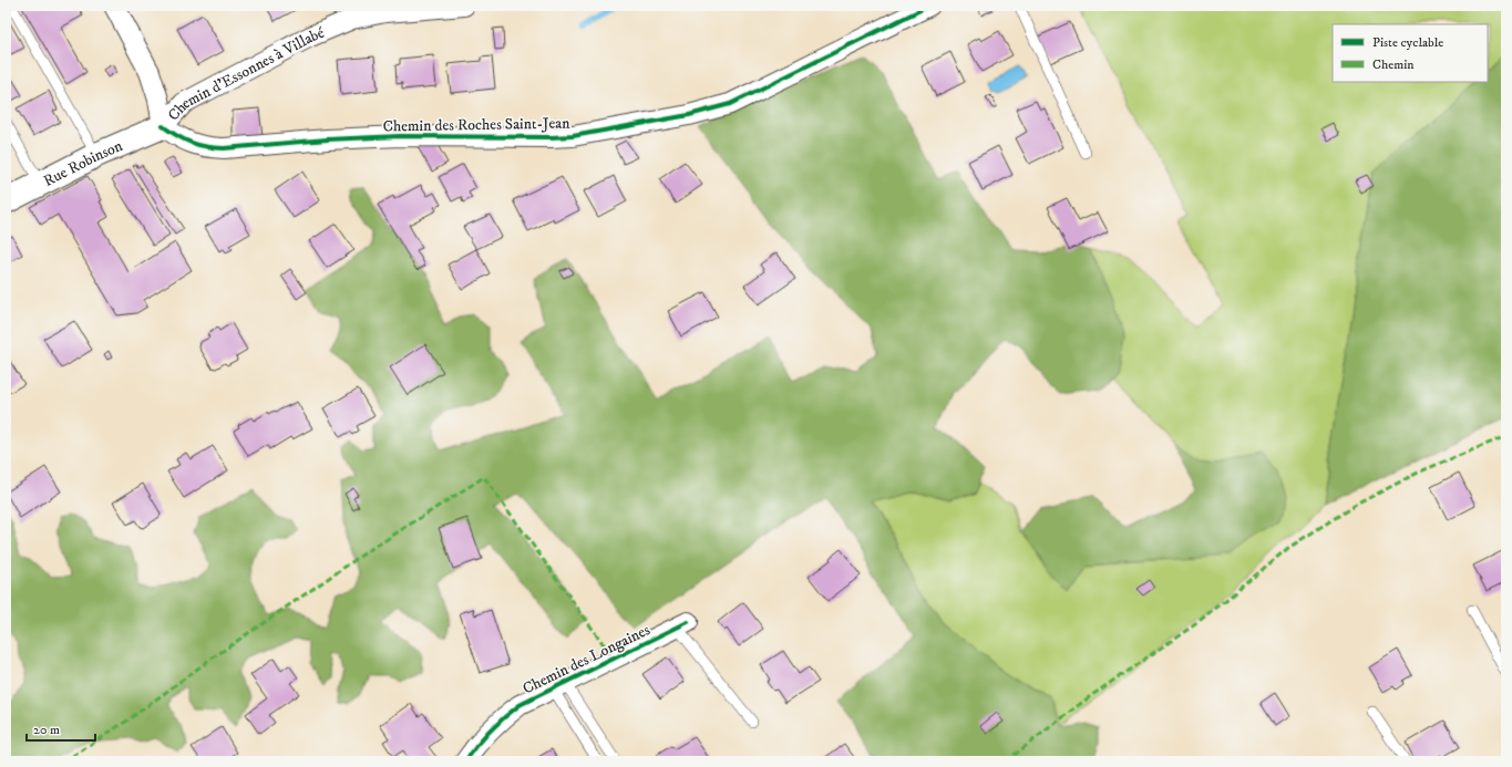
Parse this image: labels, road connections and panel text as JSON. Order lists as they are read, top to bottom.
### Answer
{
  "streets": {
    "street": [
      "Chemin d'Essonnes à Villabé",
      "Chemin des Roches Saint-Jean",
      "Rue Robinson",
      "Chemin des Longaines"
    ]
  },
  "crossings": [
    ["Chemin d'Essonnes à Villabé", "Chemin des Roches Saint-Jean"],
    ["Chemin d'Essonnes à Villabé", "Rue Robinson"],
    ["Chemin des Roches Saint-Jean", "Rue Robinson"]
  ],
  "legend": ["Piste cyclable", "Chemin"],
  "scale_bar": "20 m"
}
